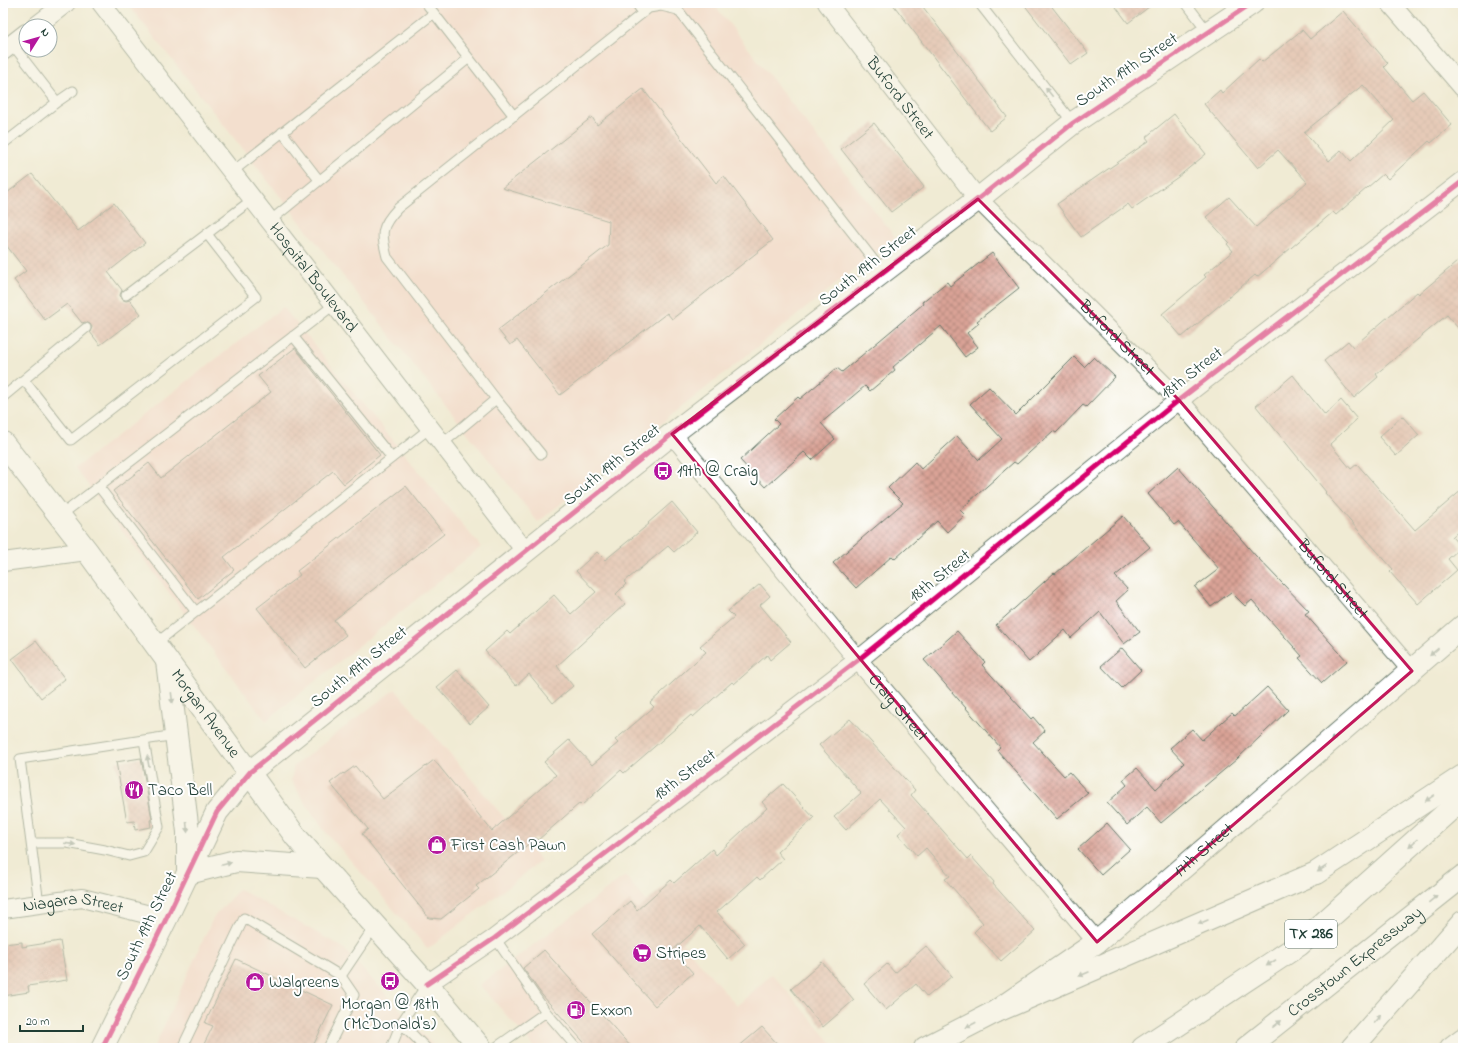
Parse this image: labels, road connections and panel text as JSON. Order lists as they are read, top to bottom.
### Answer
{
  "streets": {
    "main road": [
      "South 19th Street",
      "Morgan Avenue",
      "17th Street",
      "TX 286",
      "Crosstown Expressway"
    ],
    "street": [
      "Buford Street",
      "Hospital Boulevard",
      "18th Street",
      "Craig Street",
      "Niagara Street"
    ]
  },
  "crossings": [
    ["South 19th Street", "Buford Street"],
    ["South 19th Street", "Hospital Boulevard"],
    ["South 19th Street", "Craig Street"],
    ["South 19th Street", "Morgan Avenue"],
    ["South 19th Street", "Niagara Street"],
    ["Buford Street", "18th Street"],
    ["Buford Street", "17th Street"],
    ["18th Street", "Craig Street"],
    ["18th Street", "Morgan Avenue"],
    ["Craig Street", "17th Street"]
  ],
  "places": {
    "bus stop": ["19th @ Craig", "Morgan @ 18th (McDonald's)"],
    "restaurant": ["Taco Bell"],
    "shop": ["First Cash Pawn", "Walgreens"],
    "supermarket": ["Stripes"],
    "fuel station": ["Exxon"]
  },
  "scale_bar": "20 m",
  "north": "top right"
}
